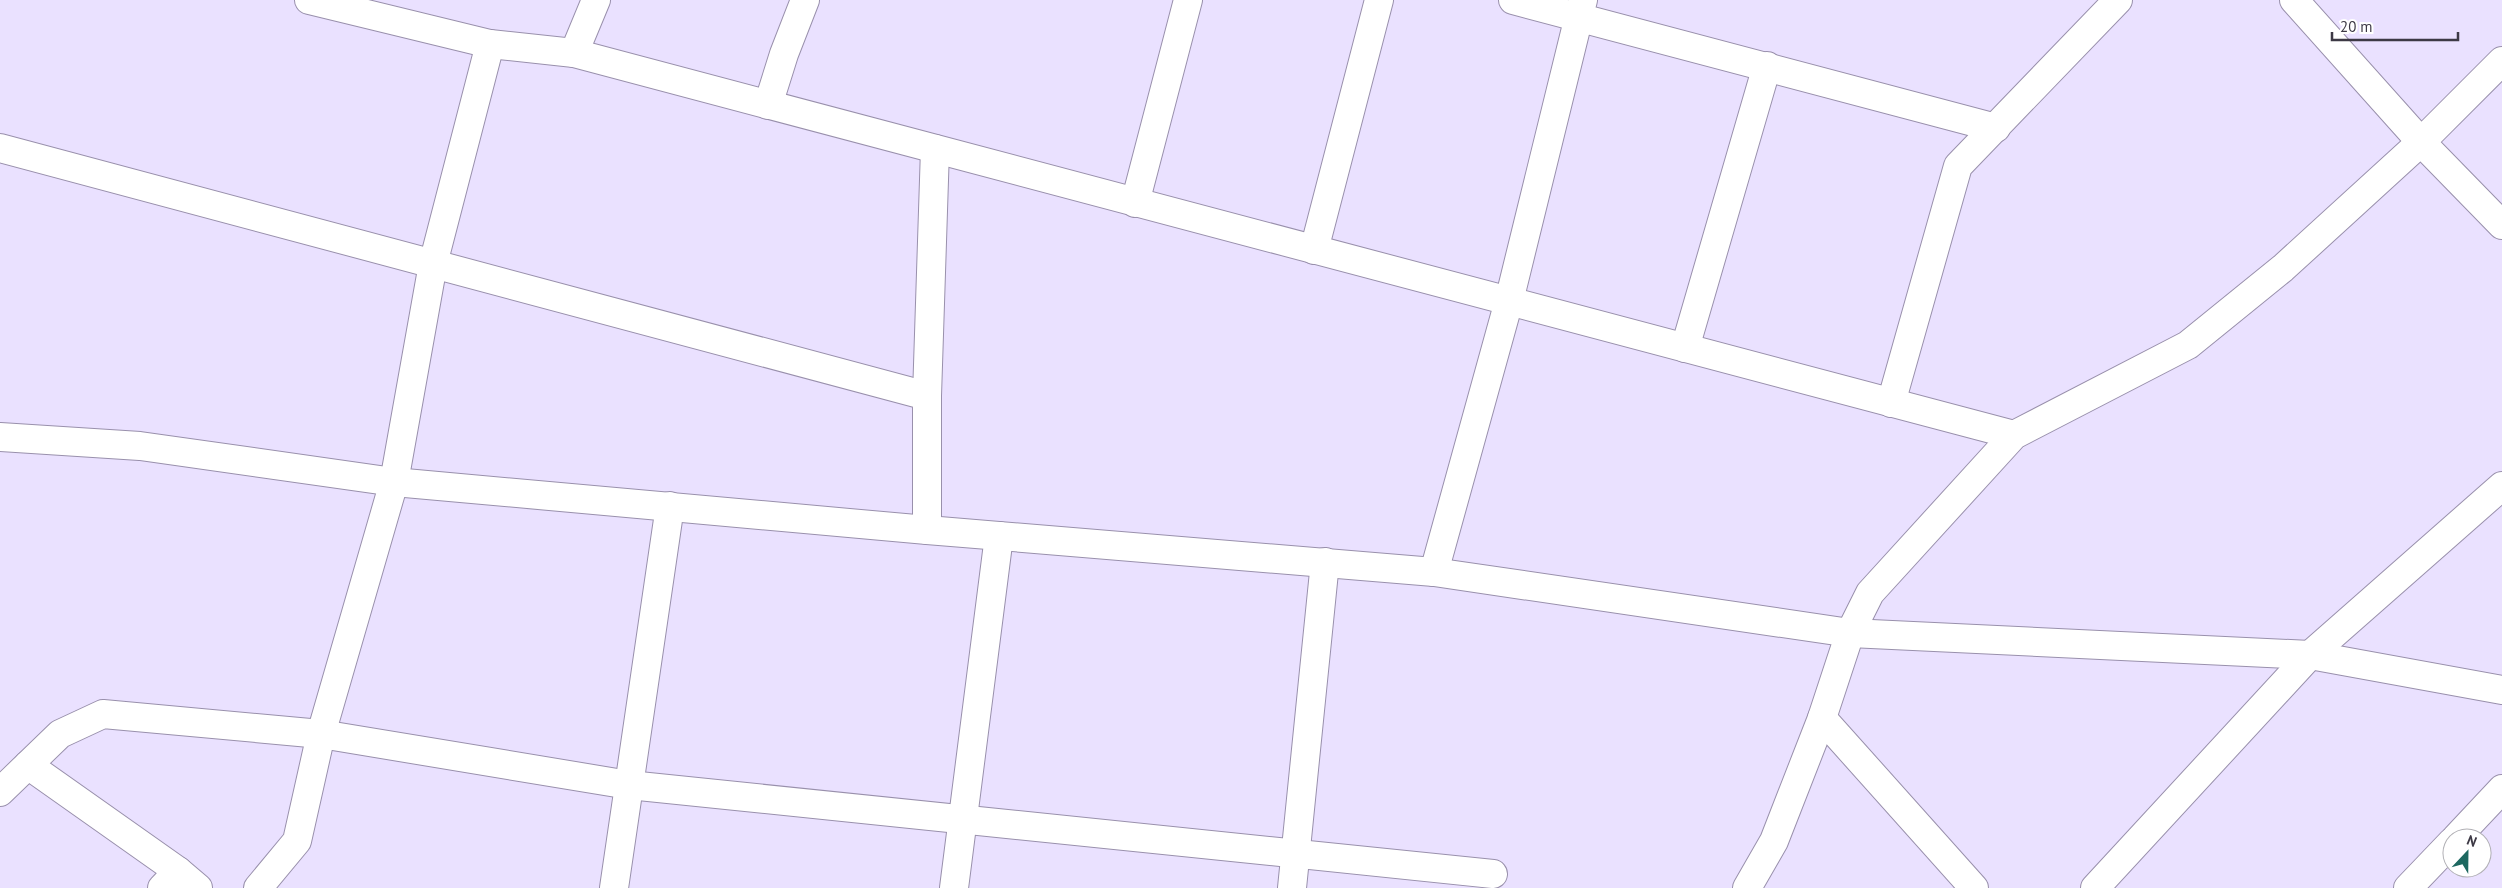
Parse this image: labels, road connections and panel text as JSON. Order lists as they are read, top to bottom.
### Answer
{
  "scale_bar": "20 m",
  "north": "top"
}
